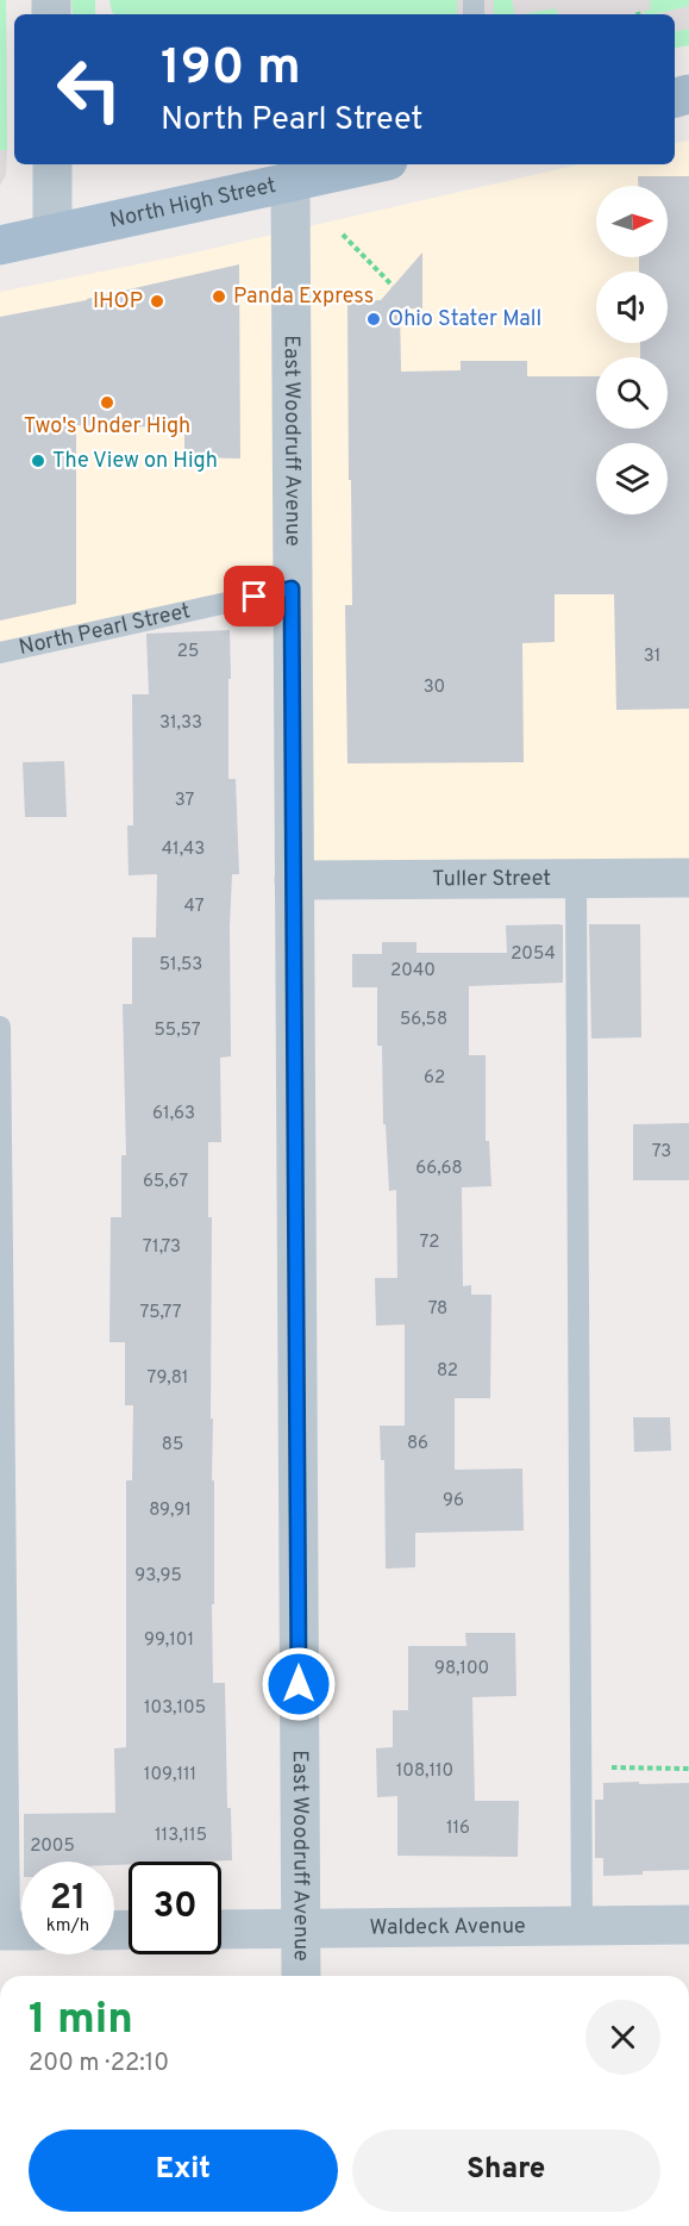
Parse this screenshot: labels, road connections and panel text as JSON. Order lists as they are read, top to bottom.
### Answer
{
  "streets": {
    "main road": ["North High Street"],
    "street": ["East Woodruff Avenue", "Tuller Street", "Waldeck Avenue"],
    "lane": ["North Pearl Street"]
  },
  "crossings": [
    ["North High Street", "East Woodruff Avenue"],
    ["East Woodruff Avenue", "North Pearl Street"],
    ["East Woodruff Avenue", "Tuller Street"],
    ["East Woodruff Avenue", "Waldeck Avenue"]
  ],
  "places": [
    "Panda Express",
    "IHOP",
    "Ohio Stater Mall",
    "Two's Under High",
    "The View on High"
  ],
  "house_numbers": [
    "25",
    "31",
    "30",
    "31,33",
    "37",
    "41,43",
    "47",
    "2054",
    "51,53",
    "2040",
    "56,58",
    "55,57",
    "62",
    "61,63",
    "73",
    "66,68",
    "65,67",
    "72",
    "71,73",
    "78",
    "75,77",
    "82",
    "79,81",
    "86",
    "85",
    "96",
    "89,91",
    "93,95",
    "99,101",
    "98,100",
    "103,105",
    "108,110",
    "109,111",
    "116",
    "113,115",
    "2005"
  ],
  "north": "right",
  "page": {
    "turn": ["190 m", "North Pearl Street"],
    "speed": "21 km/h",
    "limit": "30",
    "heading": ["1 min", "200 m · 22:10"],
    "buttons": ["Exit", "Share"]
  }
}
